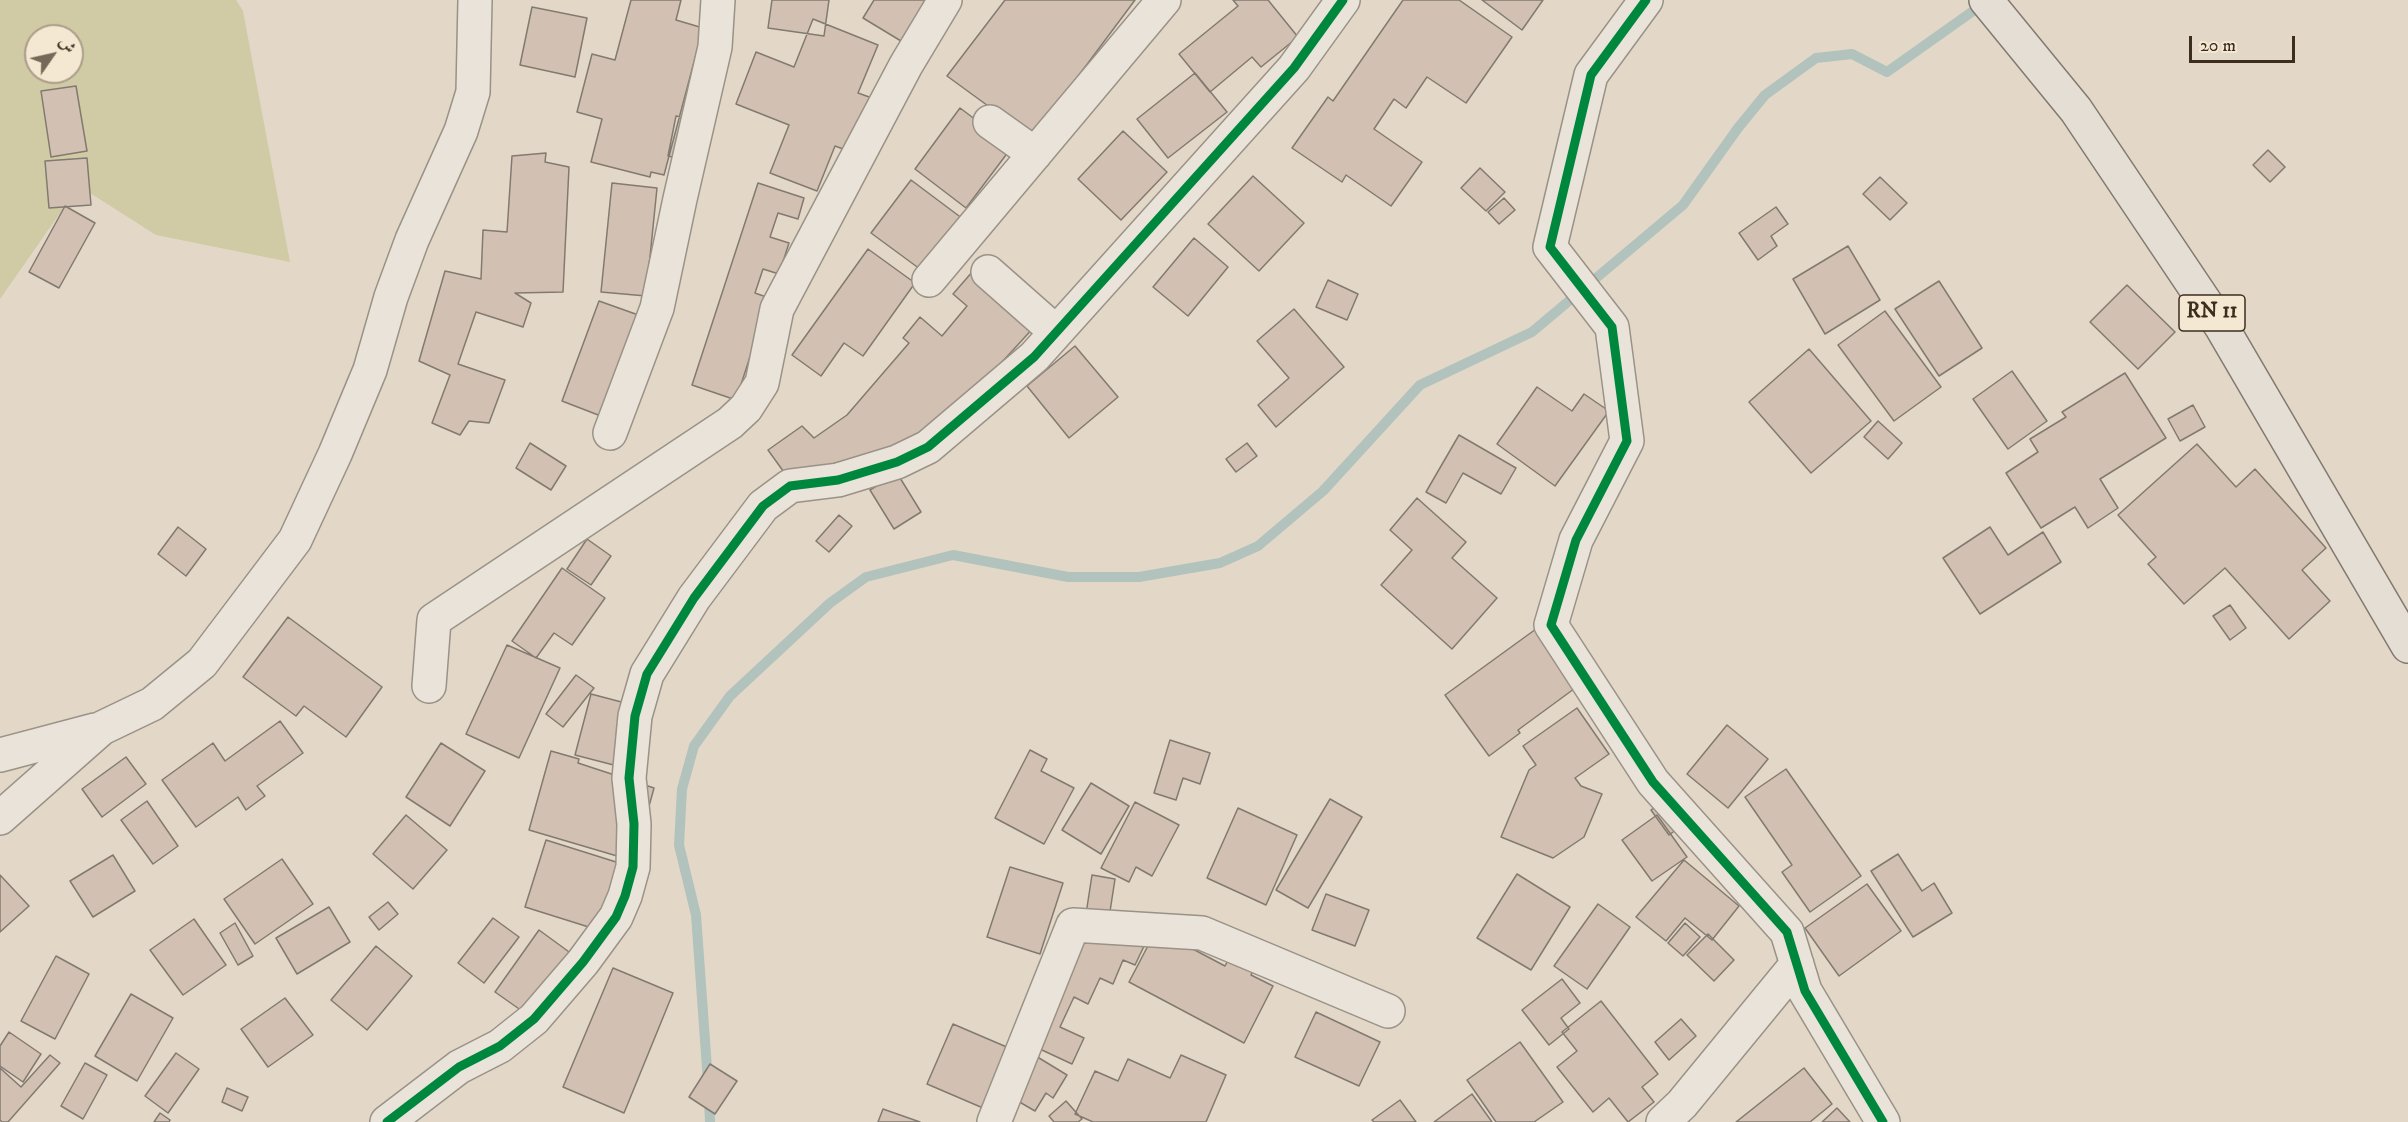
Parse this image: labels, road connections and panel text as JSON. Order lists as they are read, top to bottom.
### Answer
{
  "streets": {
    "main road": ["RN 11"]
  },
  "scale_bar": "20 m",
  "north": "top right"
}
